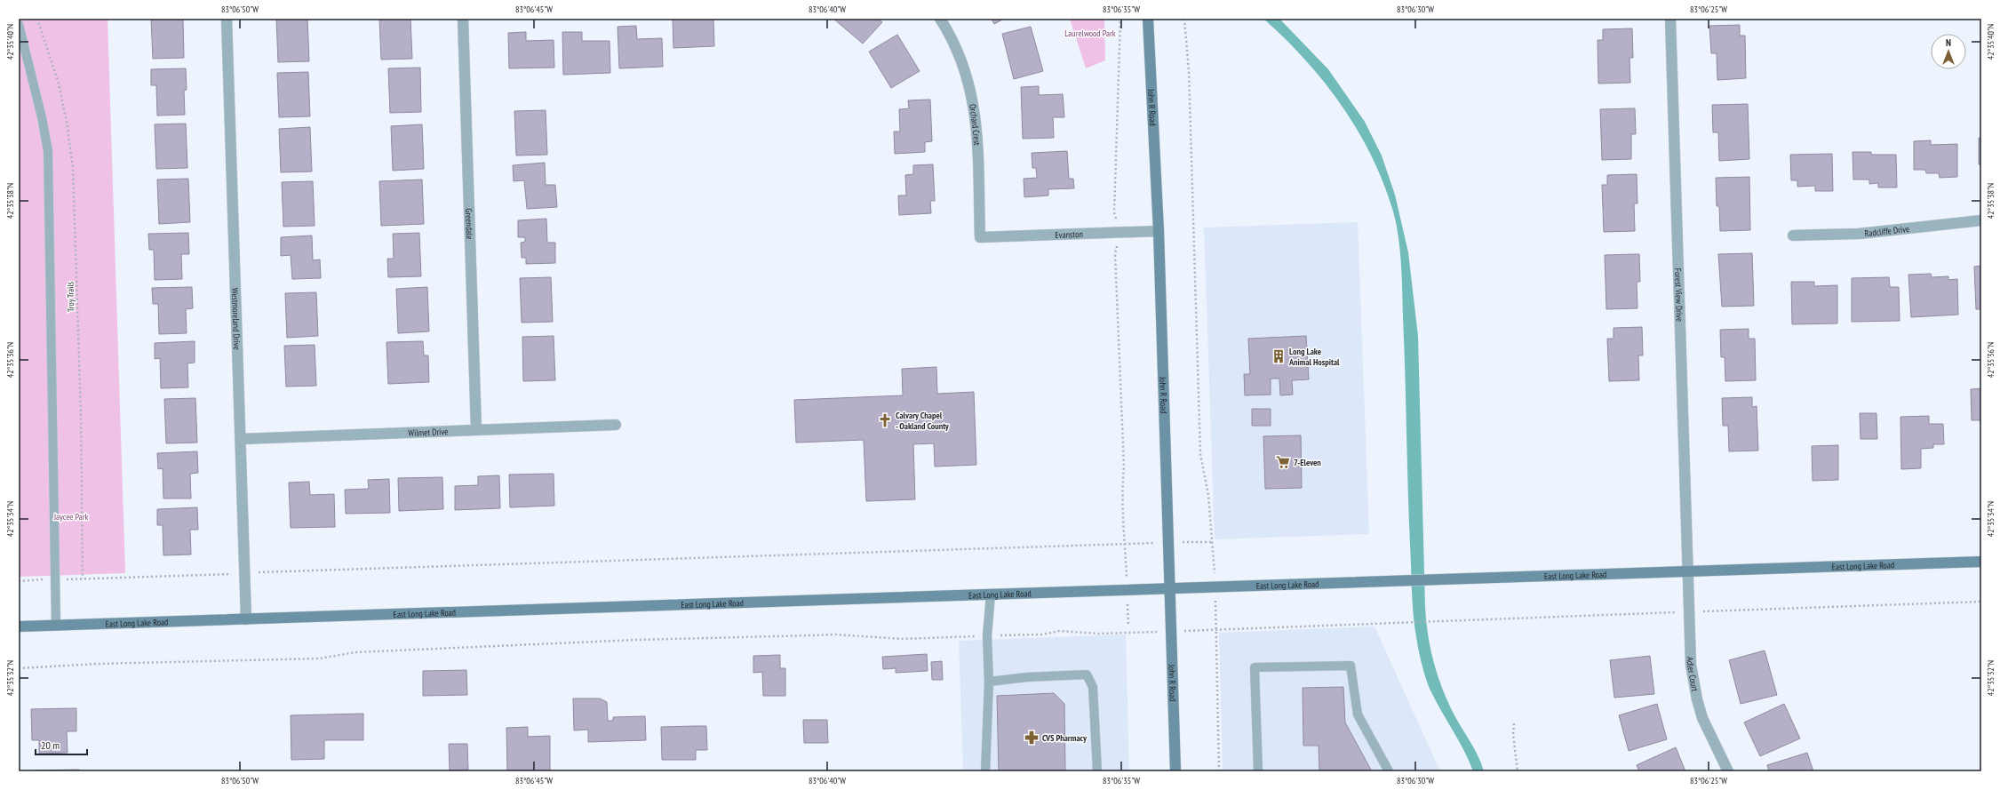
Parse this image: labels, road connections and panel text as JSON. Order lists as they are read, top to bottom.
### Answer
{
  "streets": {
    "main road": ["John R Road", "East Long Lake Road"],
    "street": [
      "Orchard Crest",
      "Greendale",
      "Radcliffe Drive",
      "Evanston",
      "Forest View Drive",
      "Westmoreland Drive",
      "Wilmet Drive",
      "Adler Court"
    ],
    "path": ["Troy Trails"]
  },
  "crossings": [
    ["John R Road", "Evanston"],
    ["John R Road", "East Long Lake Road"],
    ["Orchard Crest", "Evanston"],
    ["Greendale", "Wilmet Drive"],
    ["Forest View Drive", "East Long Lake Road"],
    ["Forest View Drive", "Adler Court"],
    ["Westmoreland Drive", "Wilmet Drive"],
    ["Westmoreland Drive", "East Long Lake Road"],
    ["East Long Lake Road", "Adler Court"]
  ],
  "parks": ["Laurelwood Park", "Jaycee Park"],
  "places": {
    "building": ["Long Lake Animal Hospital"],
    "church": ["Calvary Chapel - Oakland County"],
    "supermarket": ["7-Eleven"],
    "pharmacy": ["CVS Pharmacy"]
  },
  "scale_bar": "20 m",
  "north": "top",
  "coordinates": [
    "83°06'50\"W",
    "83°06'45\"W",
    "83°06'40\"W",
    "83°06'35\"W",
    "83°06'30\"W",
    "83°06'25\"W",
    "42°35'40\"N",
    "42°35'38\"N",
    "42°35'36\"N",
    "42°35'34\"N",
    "42°35'32\"N"
  ]
}
